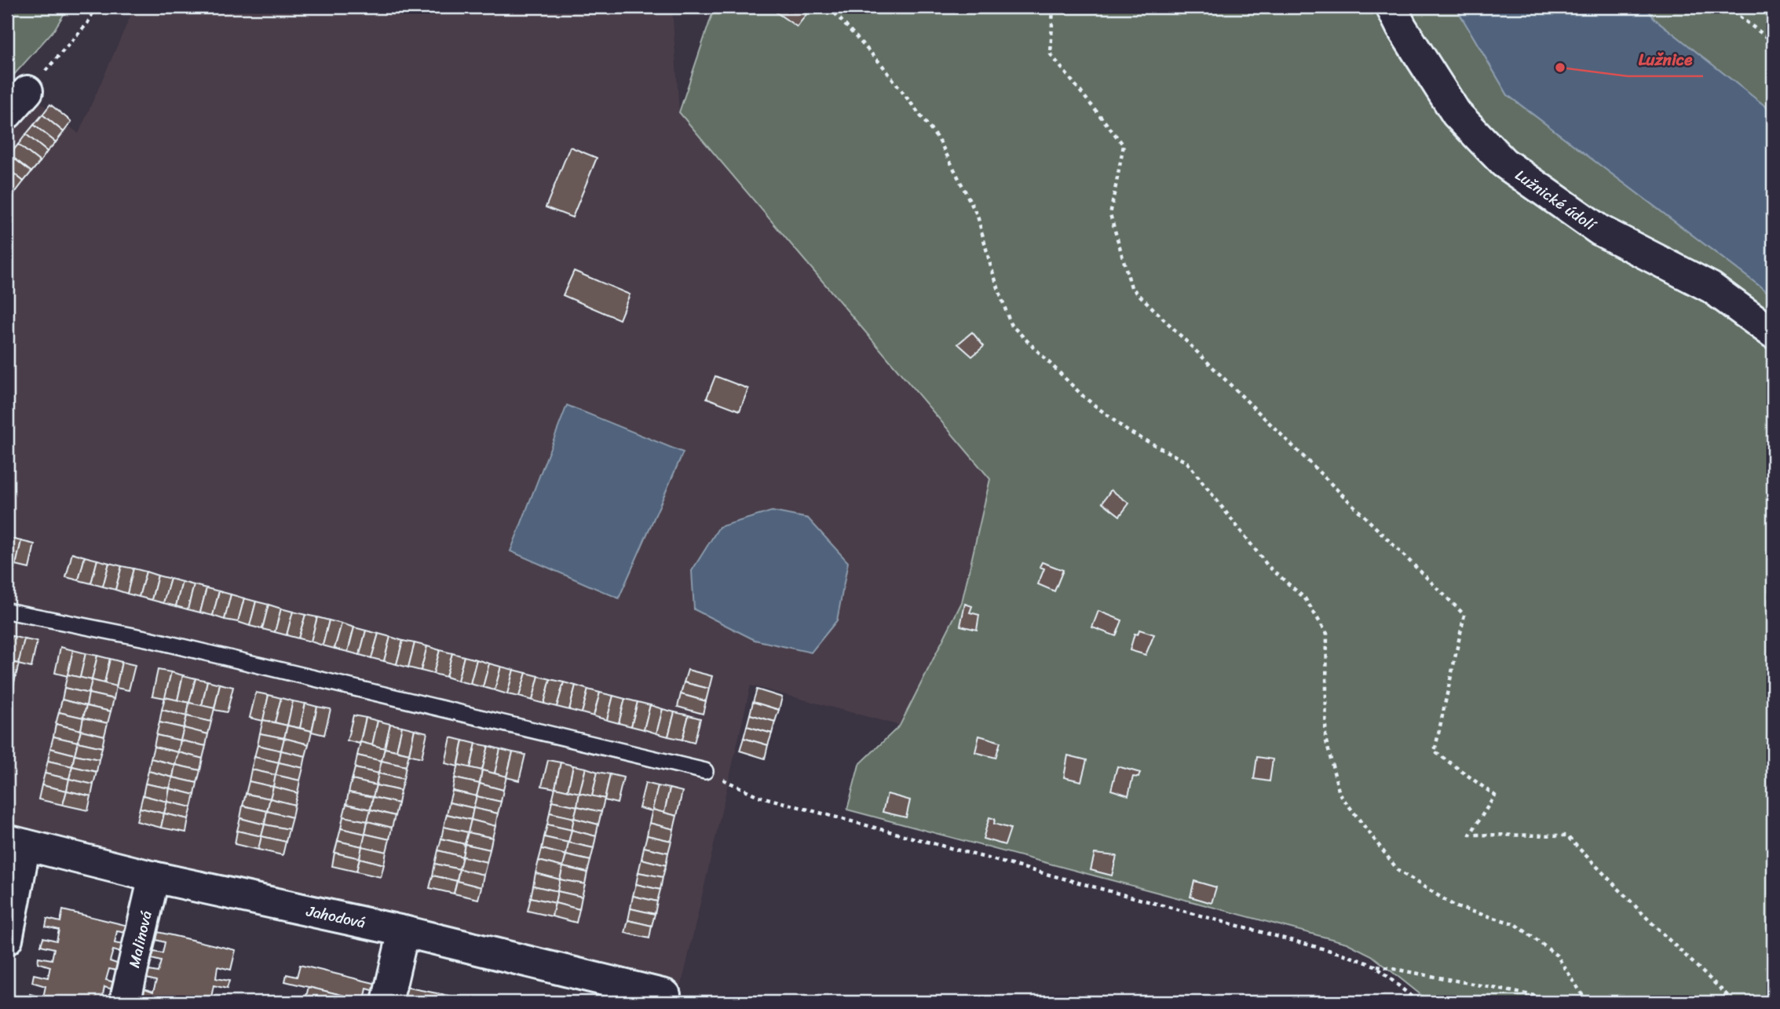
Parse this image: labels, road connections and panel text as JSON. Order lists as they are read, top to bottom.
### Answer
{
  "streets": {
    "street": ["Lužnické údolí", "Jahodová", "Malinová"]
  },
  "crossings": [
    ["Jahodová", "Malinová"]
  ],
  "places": ["Lužnice"]
}
